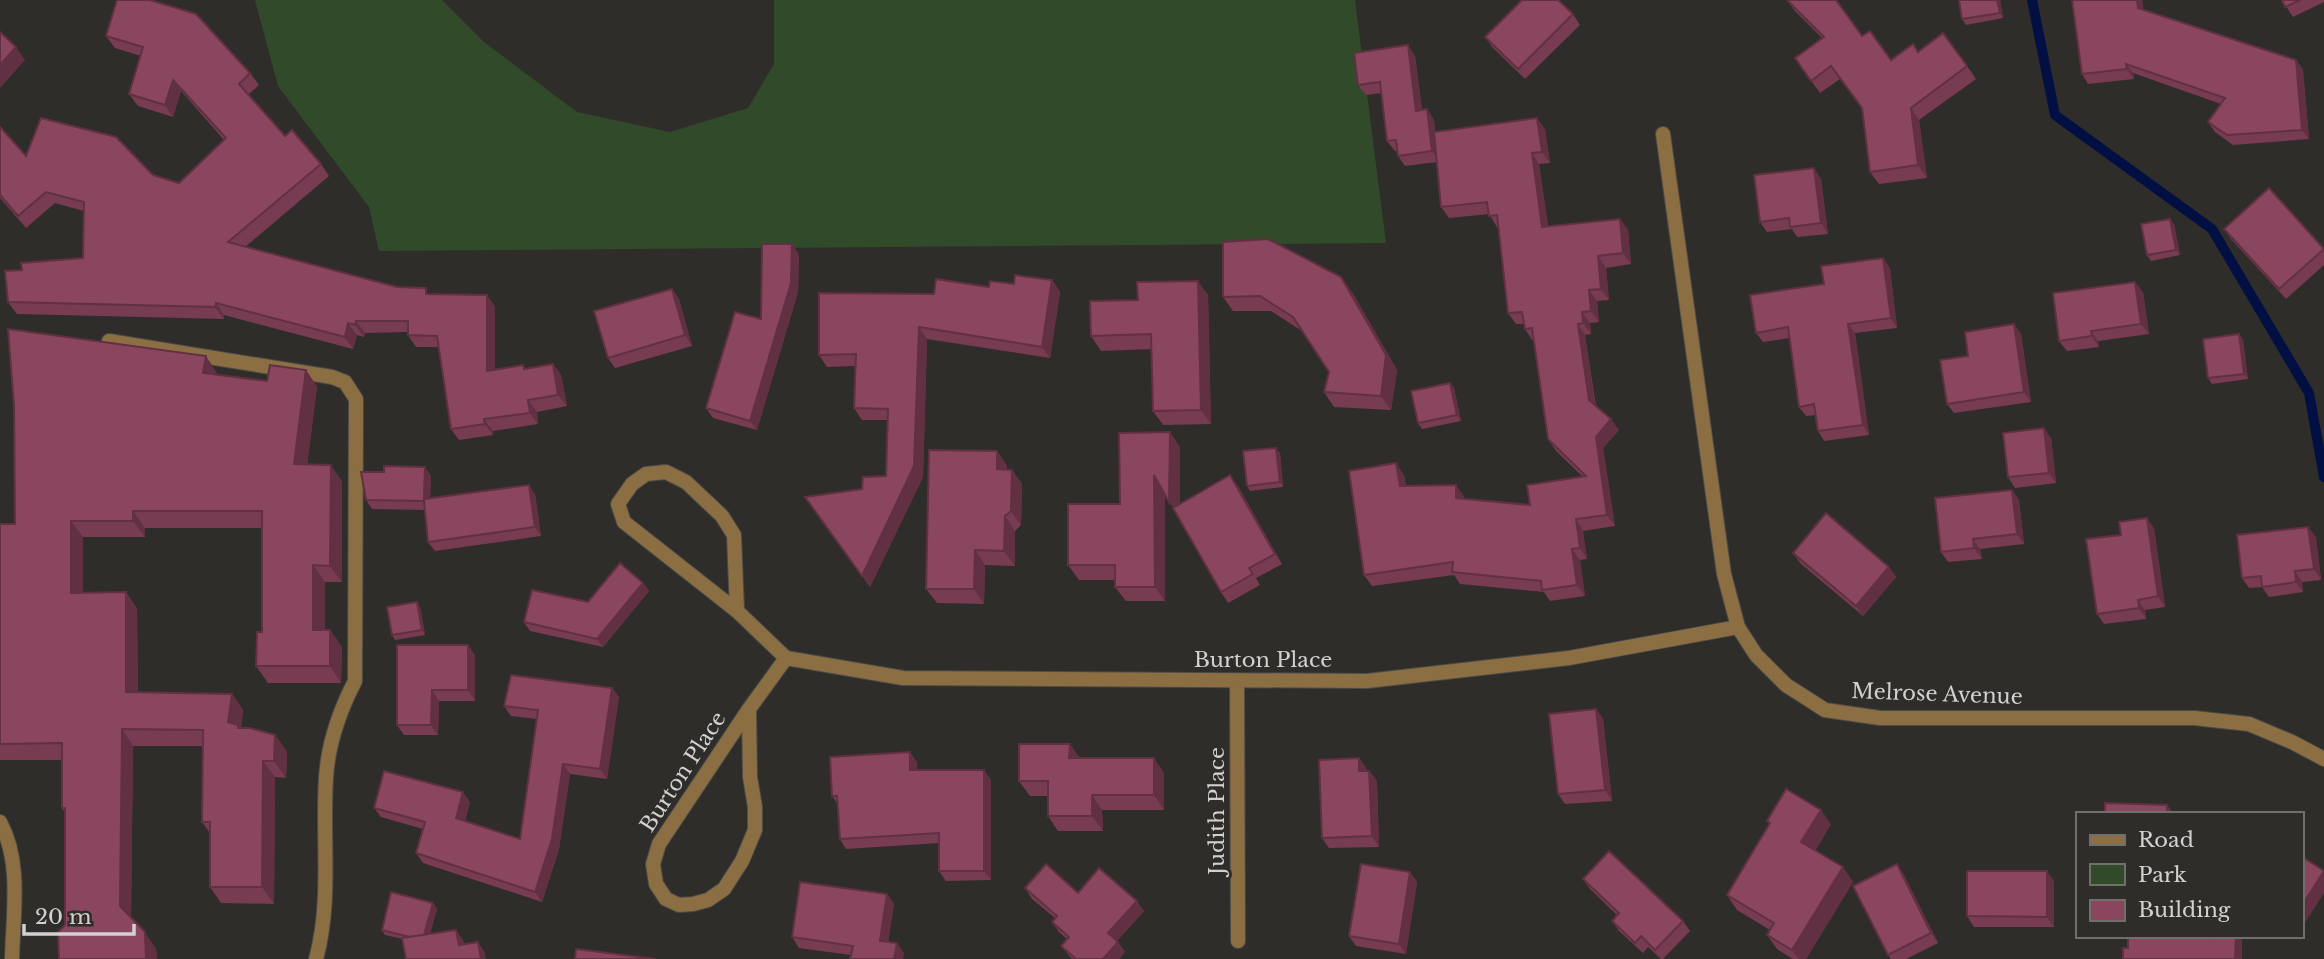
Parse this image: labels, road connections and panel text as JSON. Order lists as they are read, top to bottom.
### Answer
{
  "streets": {
    "street": ["Burton Place", "Melrose Avenue", "Judith Place"]
  },
  "crossings": [
    ["Burton Place", "Melrose Avenue"],
    ["Burton Place", "Judith Place"]
  ],
  "legend": ["Road", "Park", "Building"],
  "scale_bar": "20 m"
}
